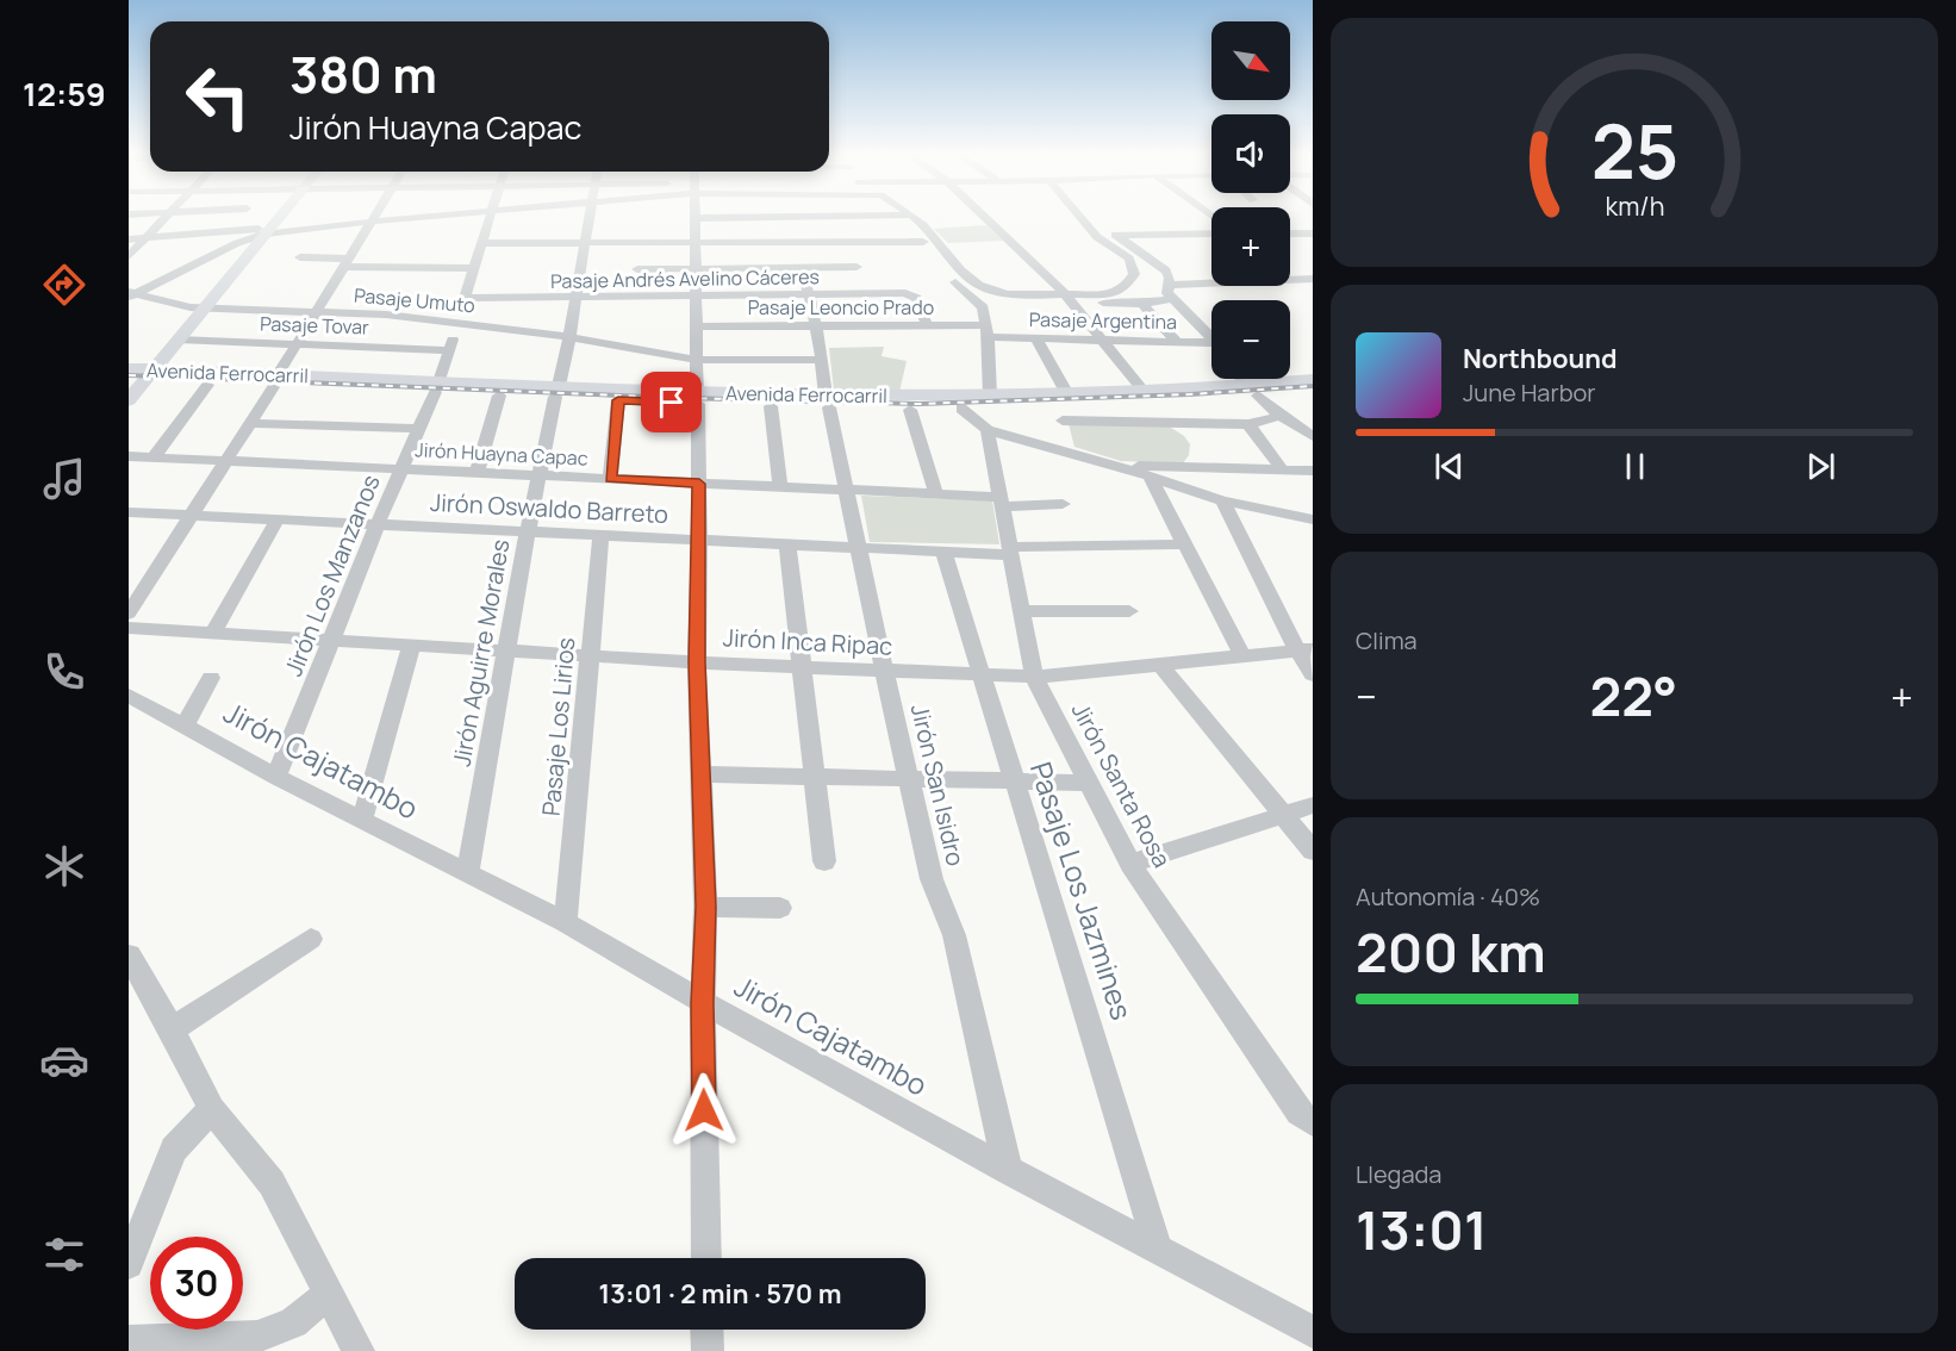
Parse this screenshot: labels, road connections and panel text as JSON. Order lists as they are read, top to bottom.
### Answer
{
  "streets": {
    "main road": ["Avenida Ferrocarril"],
    "street": [
      "Pasaje Andrés Avelino Cáceres",
      "Pasaje Umuto",
      "Pasaje Leoncio Prado",
      "Pasaje Argentina",
      "Pasaje Tovar",
      "Jirón Huayna Capac",
      "Jirón Oswaldo Barreto",
      "Jirón Los Manzanos",
      "Jirón Inca Ripac",
      "Jirón Aguirre Morales",
      "Pasaje Los Lirios",
      "Jirón Cajatambo",
      "Jirón San Isidro",
      "Jirón Santa Rosa",
      "Pasaje Los Jazmines"
    ]
  },
  "crossings": [
    ["Pasaje Andrés Avelino Cáceres", "Pasaje Leoncio Prado"],
    ["Pasaje Andrés Avelino Cáceres", "Jirón Los Manzanos"],
    ["Pasaje Andrés Avelino Cáceres", "Jirón Aguirre Morales"],
    ["Pasaje Andrés Avelino Cáceres", "Jirón San Isidro"],
    ["Pasaje Umuto", "Jirón Los Manzanos"],
    ["Pasaje Umuto", "Jirón Aguirre Morales"],
    ["Pasaje Umuto", "Jirón San Isidro"],
    ["Pasaje Leoncio Prado", "Pasaje Argentina"],
    ["Pasaje Leoncio Prado", "Jirón San Isidro"],
    ["Pasaje Tovar", "Jirón Los Manzanos"],
    ["Avenida Ferrocarril", "Jirón Los Manzanos"],
    ["Avenida Ferrocarril", "Jirón Aguirre Morales"],
    ["Avenida Ferrocarril", "Jirón San Isidro"],
    ["Jirón Huayna Capac", "Jirón Los Manzanos"],
    ["Jirón Huayna Capac", "Jirón Aguirre Morales"],
    ["Jirón Huayna Capac", "Jirón San Isidro"],
    ["Jirón Huayna Capac", "Jirón Santa Rosa"],
    ["Jirón Oswaldo Barreto", "Jirón Los Manzanos"],
    ["Jirón Oswaldo Barreto", "Jirón Aguirre Morales"],
    ["Jirón Oswaldo Barreto", "Pasaje Los Lirios"],
    ["Jirón Oswaldo Barreto", "Jirón San Isidro"],
    ["Jirón Oswaldo Barreto", "Jirón Santa Rosa"],
    ["Jirón Oswaldo Barreto", "Pasaje Los Jazmines"],
    ["Jirón Los Manzanos", "Jirón Inca Ripac"],
    ["Jirón Los Manzanos", "Jirón Cajatambo"],
    ["Jirón Inca Ripac", "Jirón Aguirre Morales"],
    ["Jirón Inca Ripac", "Pasaje Los Lirios"],
    ["Jirón Inca Ripac", "Jirón San Isidro"],
    ["Jirón Inca Ripac", "Jirón Santa Rosa"],
    ["Jirón Inca Ripac", "Pasaje Los Jazmines"],
    ["Jirón Aguirre Morales", "Jirón Cajatambo"],
    ["Pasaje Los Lirios", "Jirón Cajatambo"],
    ["Jirón Cajatambo", "Jirón San Isidro"],
    ["Jirón Cajatambo", "Pasaje Los Jazmines"]
  ],
  "north": "bottom right",
  "page": {
    "tabs": "12:59",
    "map_buttons": ["+", "−"],
    "turn": ["380 m", "Jirón Huayna Capac"],
    "song": ["Northbound", "June Harbor"],
    "tile": [
      "Clima",
      ["Autonomía · 40%", "200 km"],
      ["Llegada", "13:01"]
    ],
    "heat": ["−", "22°", "+"],
    "limit": "30",
    "trip": "13:01 · 2 min · 570 m",
    "gauge": ["25", "km/h"]
  }
}
